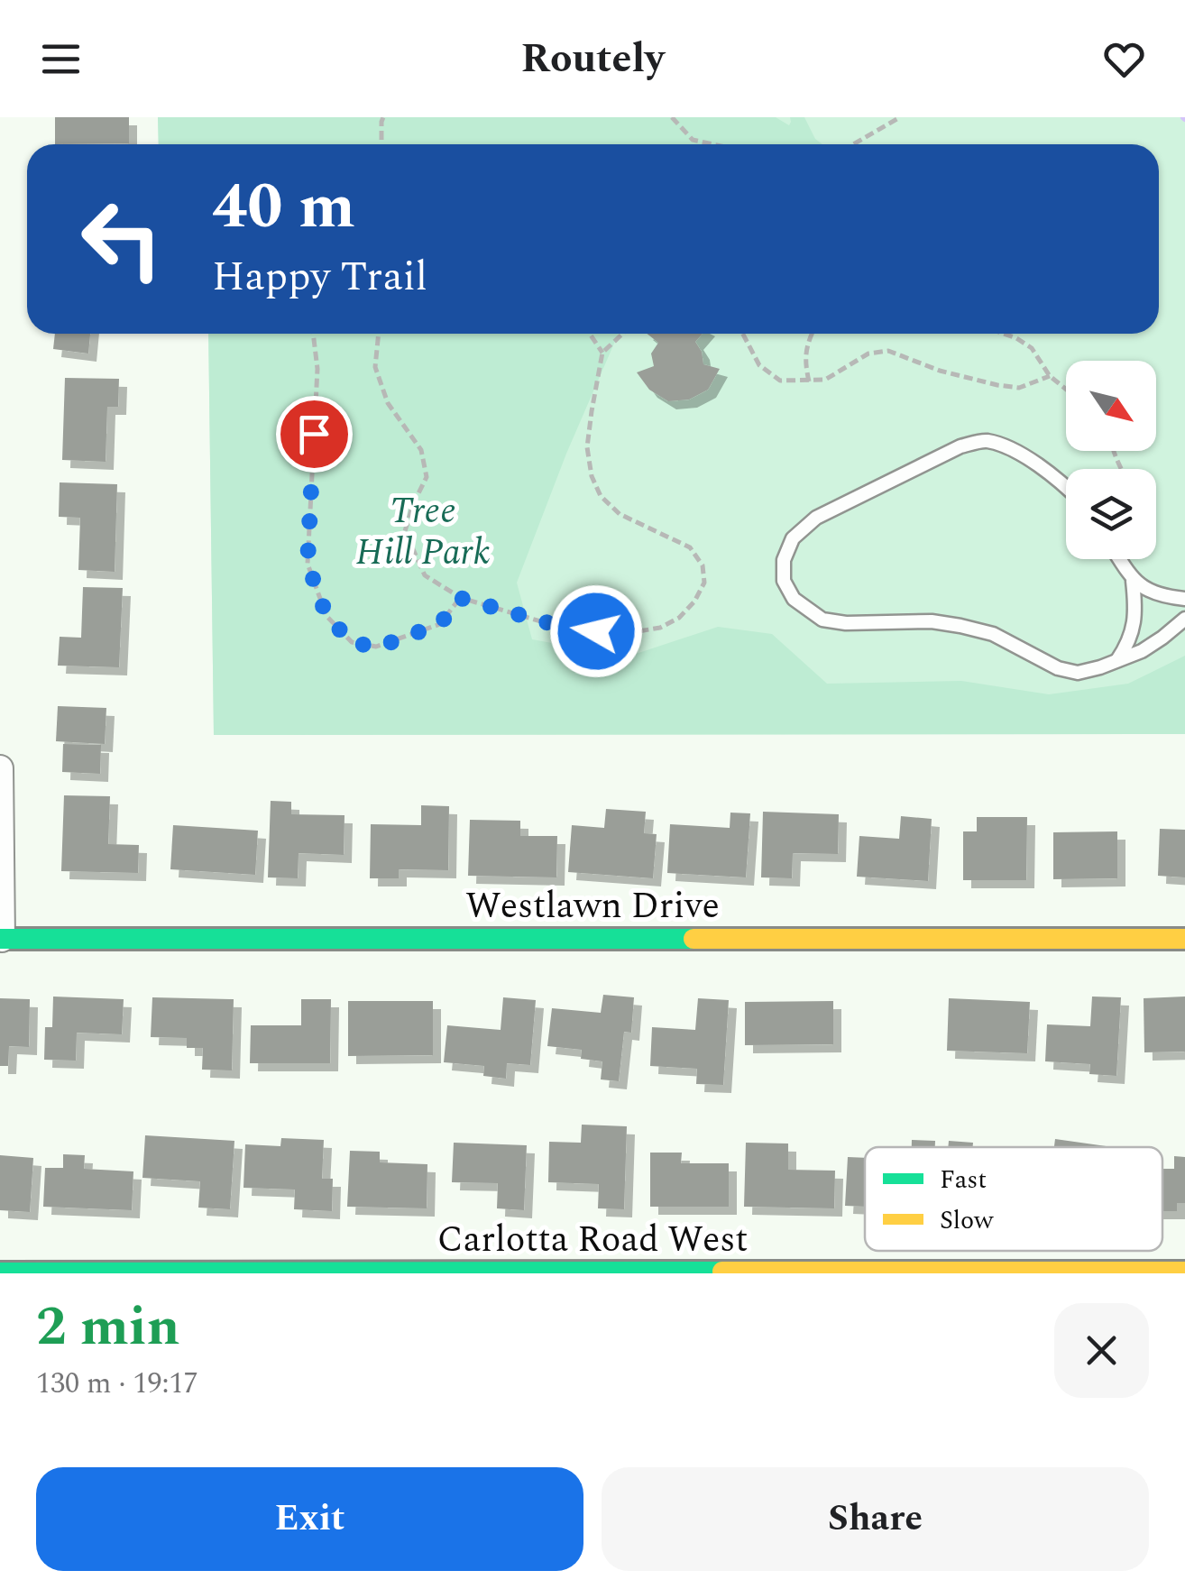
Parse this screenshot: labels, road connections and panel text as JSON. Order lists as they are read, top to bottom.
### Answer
{
  "streets": {
    "street": ["Westlawn Drive", "Carlotta Road West"]
  },
  "parks": ["Tree Hill Park"],
  "legend": ["Fast", "Slow"],
  "north": "bottom right",
  "page": {
    "header": "Routely",
    "turn": ["40 m", "Happy Trail"],
    "heading": ["2 min", "130 m · 19:17"],
    "buttons": ["Exit", "Share"]
  }
}
